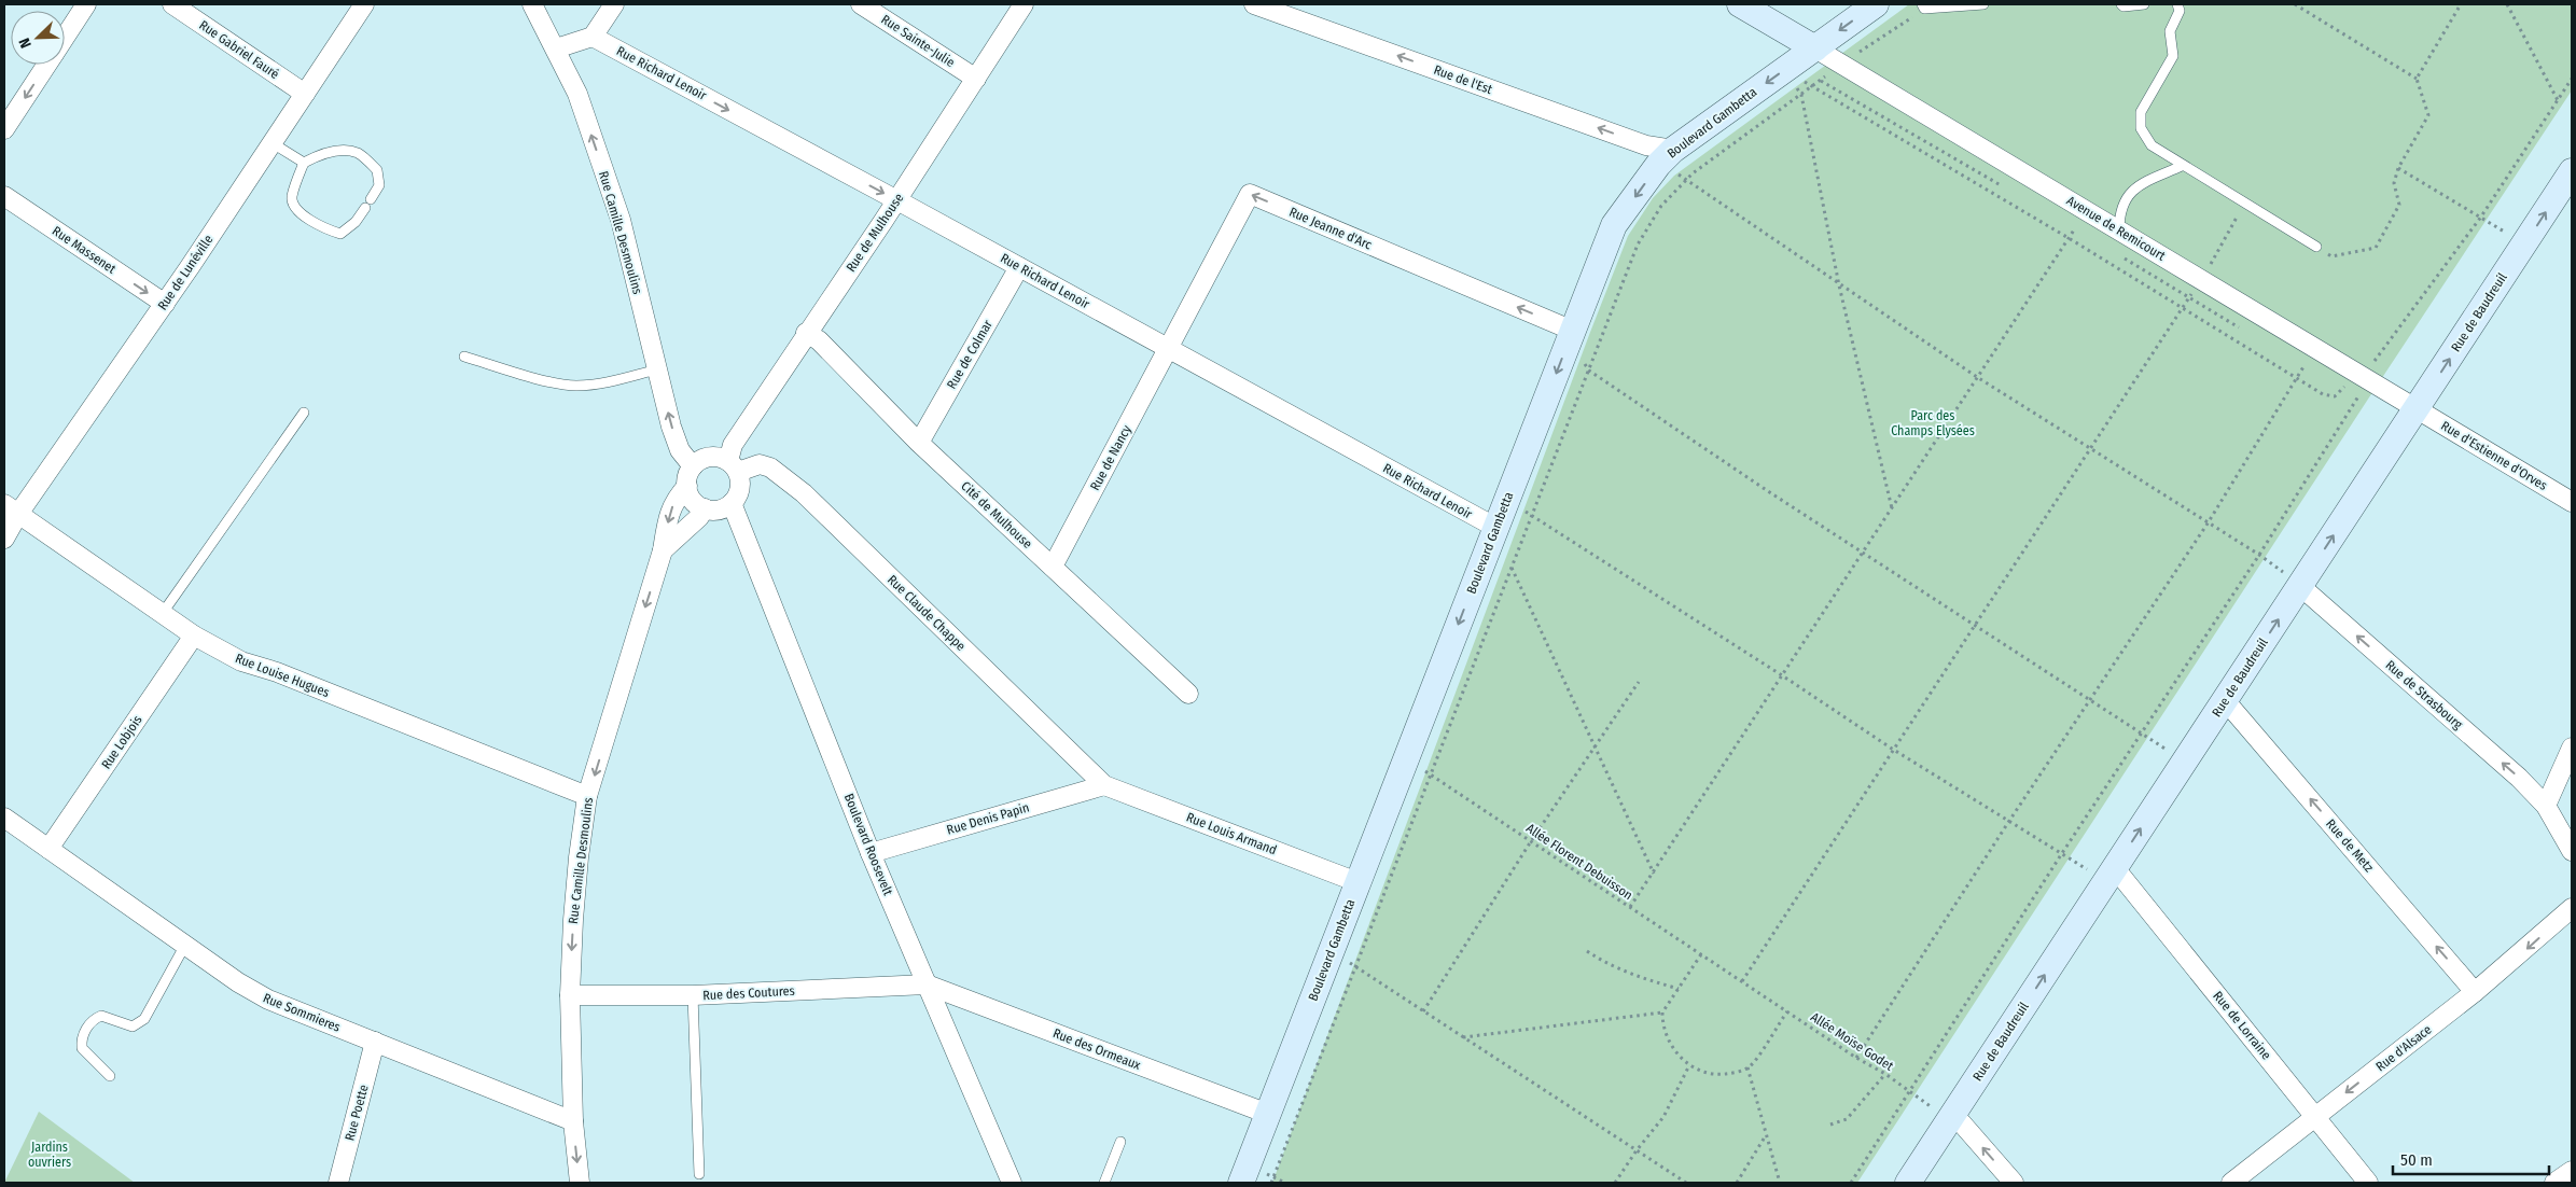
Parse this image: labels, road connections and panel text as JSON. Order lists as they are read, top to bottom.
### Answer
{
  "streets": {
    "main road": ["Boulevard Gambetta", "Rue de Baudreuil"],
    "street": [
      "Rue Sainte-Julie",
      "Rue Gabriel Fauré",
      "Rue Richard Lenoir",
      "Rue de l'Est",
      "Rue Jeanne d'Arc",
      "Avenue de Remicourt",
      "Rue Camille Desmoulins",
      "Rue de Mulhouse",
      "Rue Massenet",
      "Rue de Lunéville",
      "Rue de Colmar",
      "Rue d'Estienne d'Orves",
      "Rue de Nancy",
      "Cité de Mulhouse",
      "Rue Claude Chappe",
      "Rue Louise Hugues",
      "Rue de Strasbourg",
      "Rue Lobjois",
      "Rue Denis Papin",
      "Rue Louis Armand",
      "Boulevard Roosevelt",
      "Rue de Metz",
      "Rue des Coutures",
      "Rue Sommieres",
      "Rue de Lorraine",
      "Rue d'Alsace",
      "Rue des Ormeaux",
      "Rue Poette"
    ],
    "path": ["Allée Florent Debuisson", "Allée Moïse Godet"]
  },
  "crossings": [
    ["Rue Sainte-Julie", "Rue de Mulhouse"],
    ["Rue Gabriel Fauré", "Rue de Lunéville"],
    ["Rue Richard Lenoir", "Boulevard Gambetta"],
    ["Rue Richard Lenoir", "Rue Jeanne d'Arc"],
    ["Rue Richard Lenoir", "Rue de Mulhouse"],
    ["Rue Richard Lenoir", "Rue de Colmar"],
    ["Rue Richard Lenoir", "Rue de Nancy"],
    ["Rue de l'Est", "Boulevard Gambetta"],
    ["Boulevard Gambetta", "Rue Jeanne d'Arc"],
    ["Boulevard Gambetta", "Avenue de Remicourt"],
    ["Boulevard Gambetta", "Rue Louis Armand"],
    ["Boulevard Gambetta", "Allée Florent Debuisson"],
    ["Boulevard Gambetta", "Rue des Ormeaux"],
    ["Rue Jeanne d'Arc", "Rue de Nancy"],
    ["Avenue de Remicourt", "Rue de Baudreuil"],
    ["Avenue de Remicourt", "Rue d'Estienne d'Orves"],
    ["Rue Camille Desmoulins", "Rue de Mulhouse"],
    ["Rue Camille Desmoulins", "Rue Claude Chappe"],
    ["Rue Camille Desmoulins", "Rue Louise Hugues"],
    ["Rue Camille Desmoulins", "Boulevard Roosevelt"],
    ["Rue Camille Desmoulins", "Rue des Coutures"],
    ["Rue Camille Desmoulins", "Rue Sommieres"],
    ["Rue de Mulhouse", "Cité de Mulhouse"],
    ["Rue de Mulhouse", "Rue Claude Chappe"],
    ["Rue de Mulhouse", "Boulevard Roosevelt"],
    ["Rue Massenet", "Rue de Lunéville"],
    ["Rue de Lunéville", "Rue Louise Hugues"],
    ["Rue de Baudreuil", "Rue d'Estienne d'Orves"],
    ["Rue de Baudreuil", "Rue de Strasbourg"],
    ["Rue de Baudreuil", "Rue de Metz"],
    ["Rue de Baudreuil", "Rue de Lorraine"],
    ["Rue de Baudreuil", "Allée Moïse Godet"],
    ["Rue de Colmar", "Cité de Mulhouse"],
    ["Rue de Nancy", "Cité de Mulhouse"],
    ["Rue Claude Chappe", "Rue Denis Papin"],
    ["Rue Claude Chappe", "Rue Louis Armand"],
    ["Rue Claude Chappe", "Boulevard Roosevelt"],
    ["Rue Louise Hugues", "Rue Lobjois"],
    ["Rue Lobjois", "Rue Sommieres"],
    ["Rue Denis Papin", "Rue Louis Armand"],
    ["Rue Denis Papin", "Boulevard Roosevelt"],
    ["Boulevard Roosevelt", "Rue des Coutures"],
    ["Boulevard Roosevelt", "Rue des Ormeaux"],
    ["Rue de Metz", "Rue d'Alsace"],
    ["Allée Florent Debuisson", "Allée Moïse Godet"],
    ["Rue des Coutures", "Rue des Ormeaux"],
    ["Rue Sommieres", "Rue Poette"],
    ["Rue de Lorraine", "Rue d'Alsace"]
  ],
  "one_way": [
    "Rue de l'Est",
    "Boulevard Gambetta",
    "Rue Massenet",
    "Rue de Baudreuil",
    "Rue de Strasbourg",
    "Rue de Metz",
    "Rue d'Alsace"
  ],
  "parks": ["Parc des Champs Elysées", "Jardins ouvriers"],
  "scale_bar": "50 m",
  "north": "bottom left"
}
